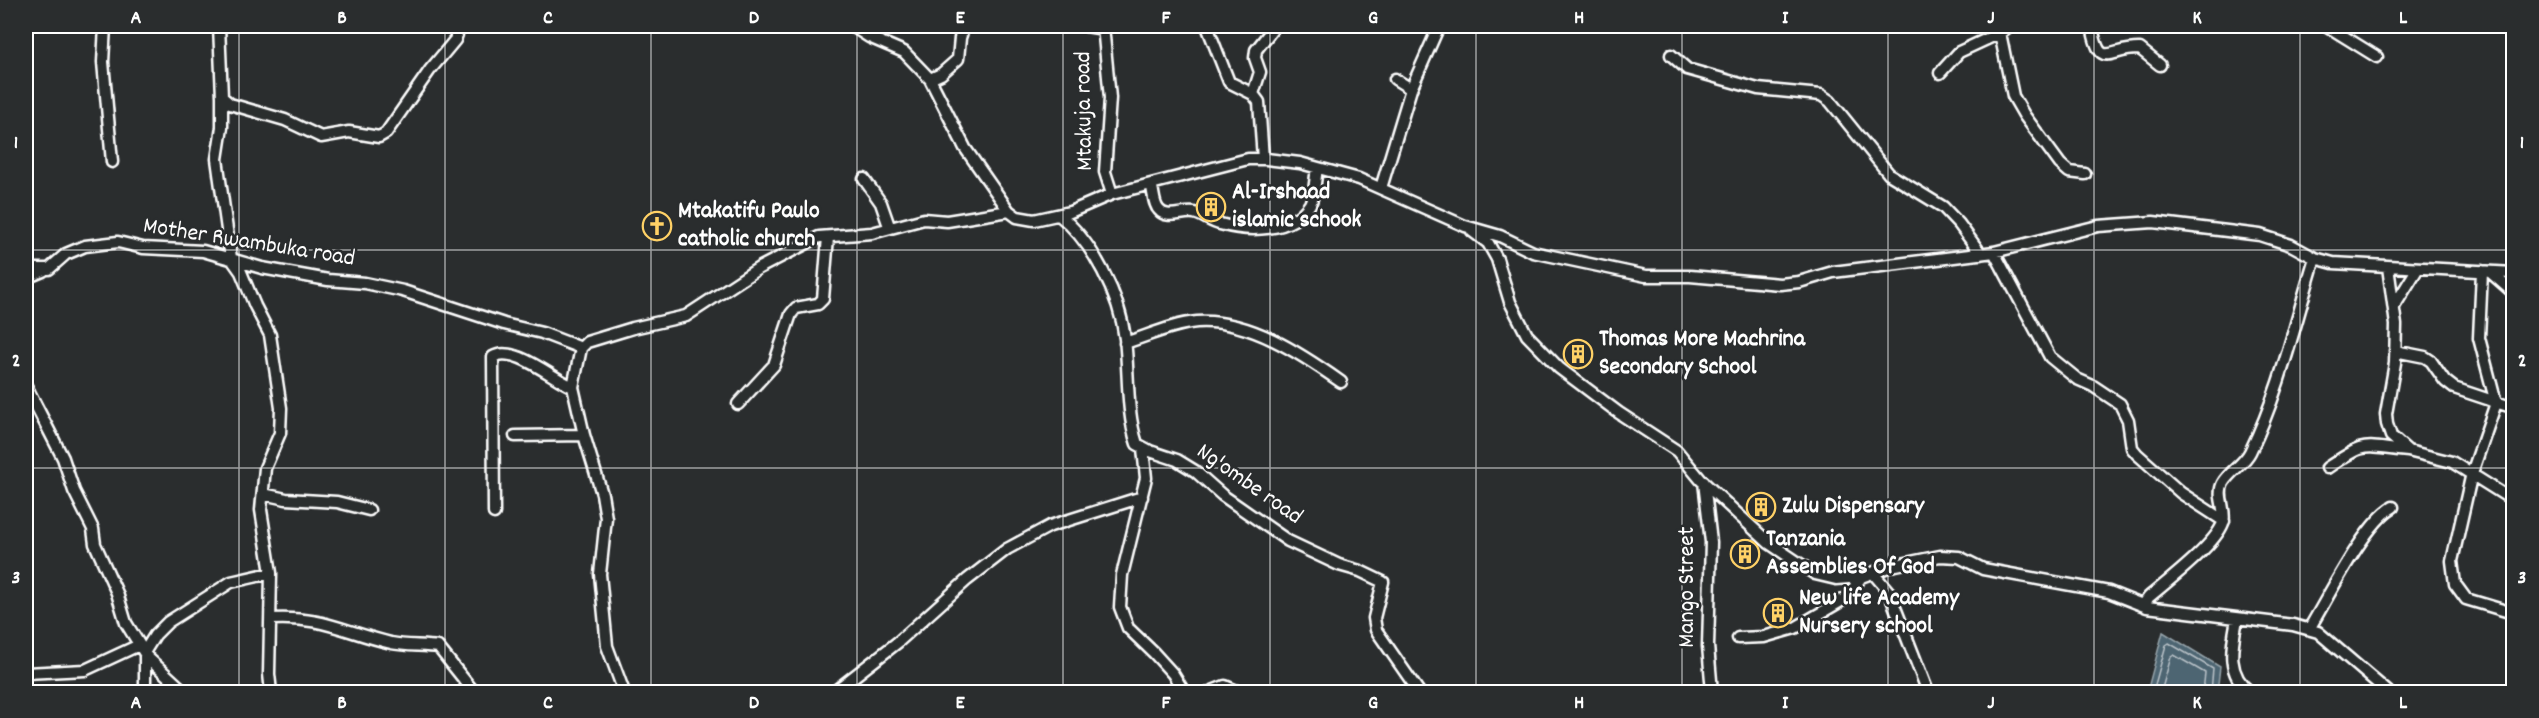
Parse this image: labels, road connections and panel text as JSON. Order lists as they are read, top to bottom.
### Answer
{
  "streets": {
    "street": [
      "Mtakuja road",
      "Mother Rwambuka road",
      "Ng'ombe road",
      "Mango Street"
    ]
  },
  "places": {
    "building": [
      "Al-Irshaad islamic schook",
      "Thomas More Machrina Secondary School",
      "Zulu Dispensary",
      "Tanzania Assemblies Of God",
      "New life Academy Nursery school"
    ],
    "church": ["Mtakatifu Paulo catholic church"]
  },
  "grid": {
    "columns": [
      "A",
      "B",
      "C",
      "D",
      "E",
      "F",
      "G",
      "H",
      "I",
      "J",
      "K",
      "L"
    ],
    "rows": ["1", "2", "3"]
  }
}
